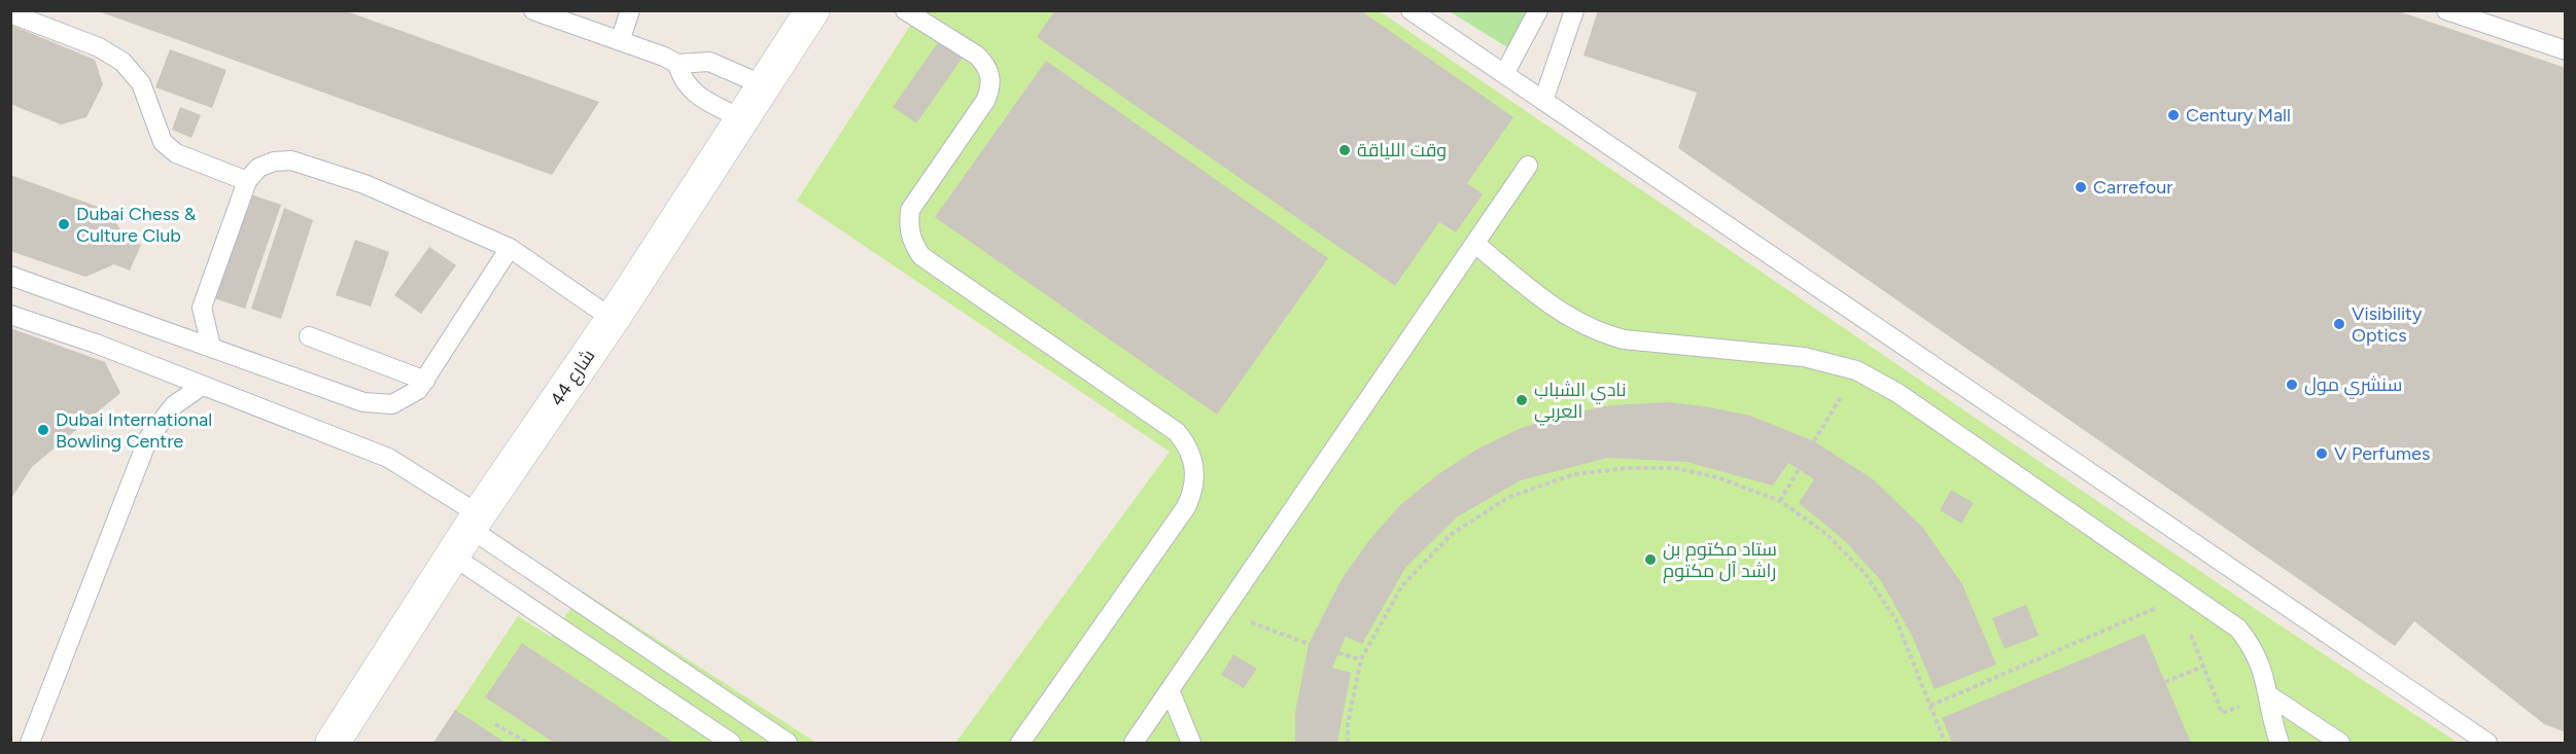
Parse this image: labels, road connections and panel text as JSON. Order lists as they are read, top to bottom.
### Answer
{
  "streets": {
    "street": ["شارع 44"]
  },
  "places": [
    "Century Mall",
    "وقت اللياقة",
    "Carrefour",
    "Dubai Chess & Culture Club",
    "Visibility Optics",
    "سنشري مول",
    "نادي الشباب العربي",
    "Dubai International Bowling Centre",
    "V Perfumes",
    "ستاد مكتوم بن راشد آل مكتوم"
  ]
}
